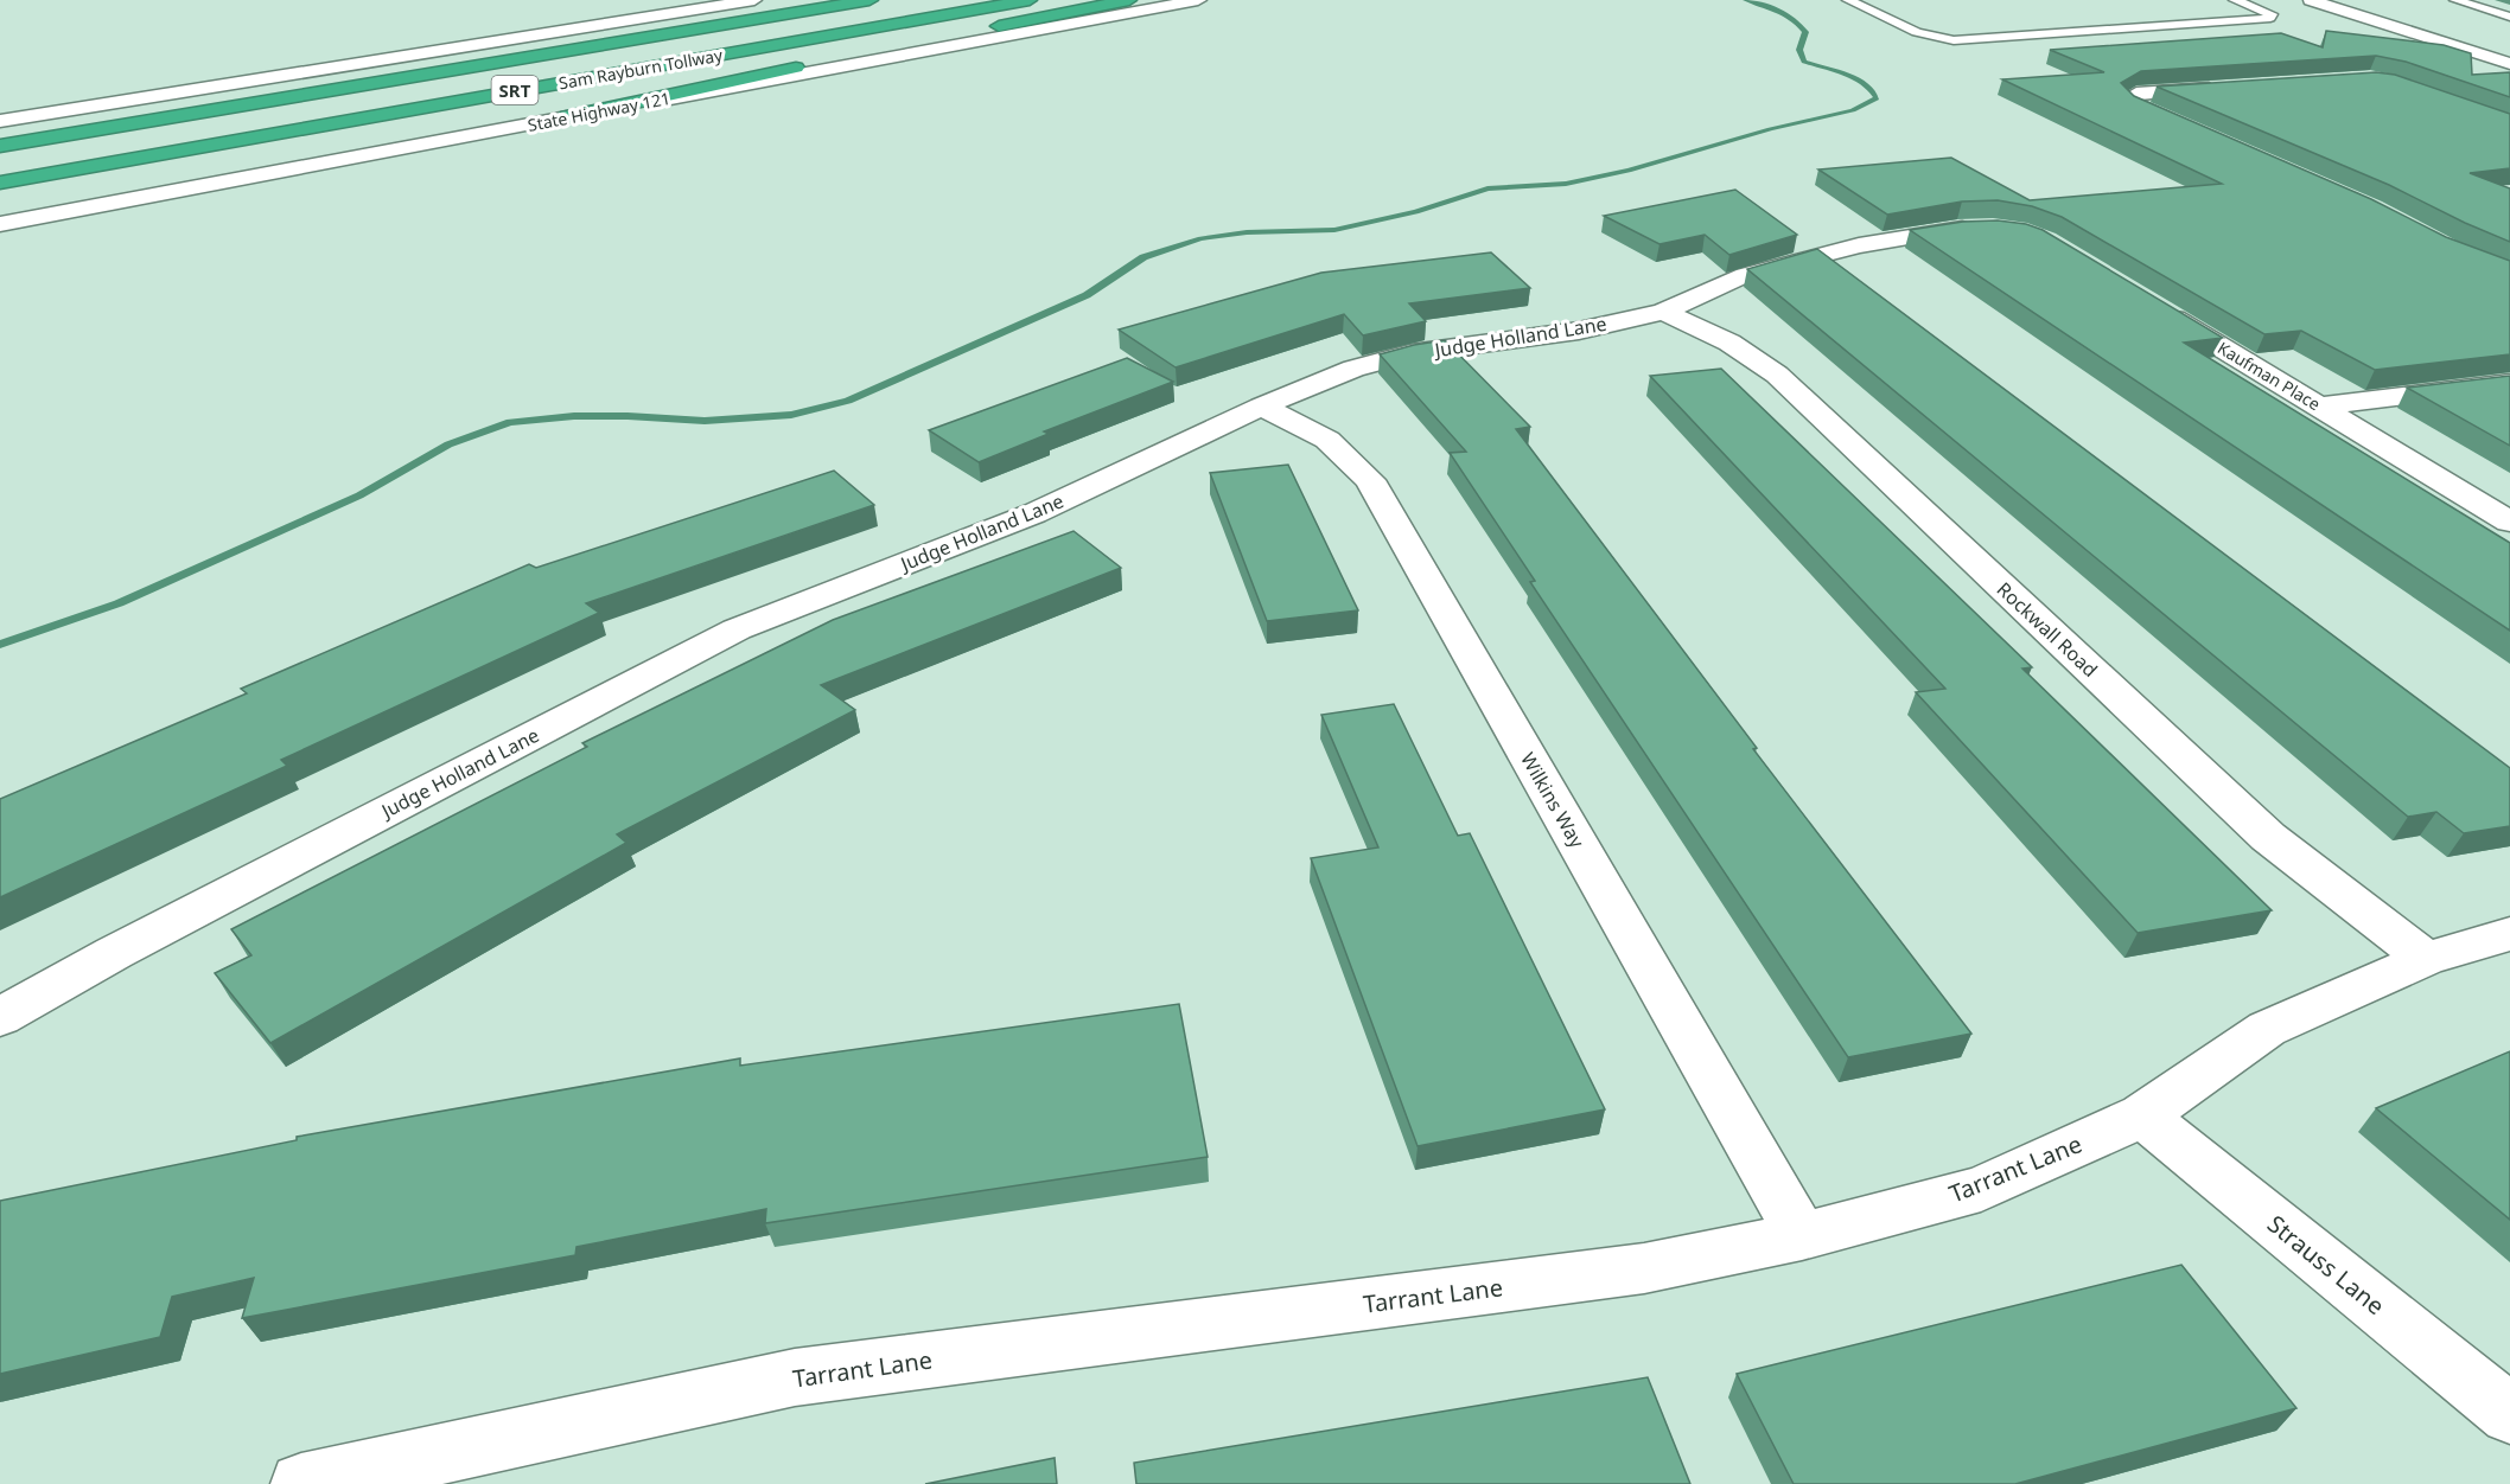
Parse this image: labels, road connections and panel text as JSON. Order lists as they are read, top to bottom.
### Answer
{
  "streets": {
    "highway": ["Sam Rayburn Tollway", "SRT"],
    "street": [
      "State Highway 121",
      "Judge Holland Lane",
      "Kaufman Place",
      "Rockwall Road",
      "Wilkins Way",
      "Tarrant Lane",
      "Strauss Lane"
    ]
  },
  "crossings": [
    ["Judge Holland Lane", "Rockwall Road"],
    ["Judge Holland Lane", "Wilkins Way"],
    ["Rockwall Road", "Tarrant Lane"],
    ["Wilkins Way", "Tarrant Lane"],
    ["Tarrant Lane", "Strauss Lane"]
  ]
}
